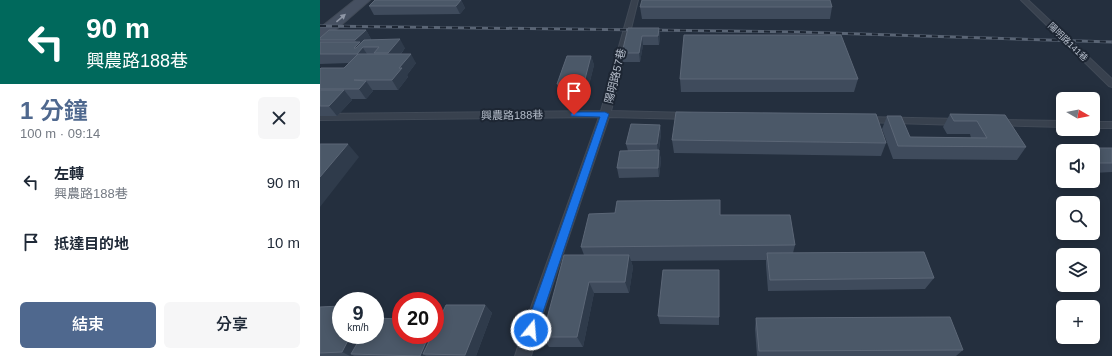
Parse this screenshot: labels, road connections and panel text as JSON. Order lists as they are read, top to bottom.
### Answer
{
  "streets": {
    "lane": ["陽明路141巷", "陽明路57巷", "興農路188巷"]
  },
  "crossings": [
    ["陽明路57巷", "興農路188巷"]
  ],
  "north": "right",
  "page": {
    "turn": ["90 m", "興農路188巷"],
    "heading": ["1 分鐘", "100 m · 09:14"],
    "map_buttons": "+",
    "list": [
      {
        "name": "左轉",
        "note": "興農路188巷",
        "value": "90 m"
      },
      {
        "name": "抵達目的地",
        "value": "10 m"
      }
    ],
    "speed": "9 km/h",
    "limit": "20",
    "buttons": ["結束", "分享"]
  }
}
